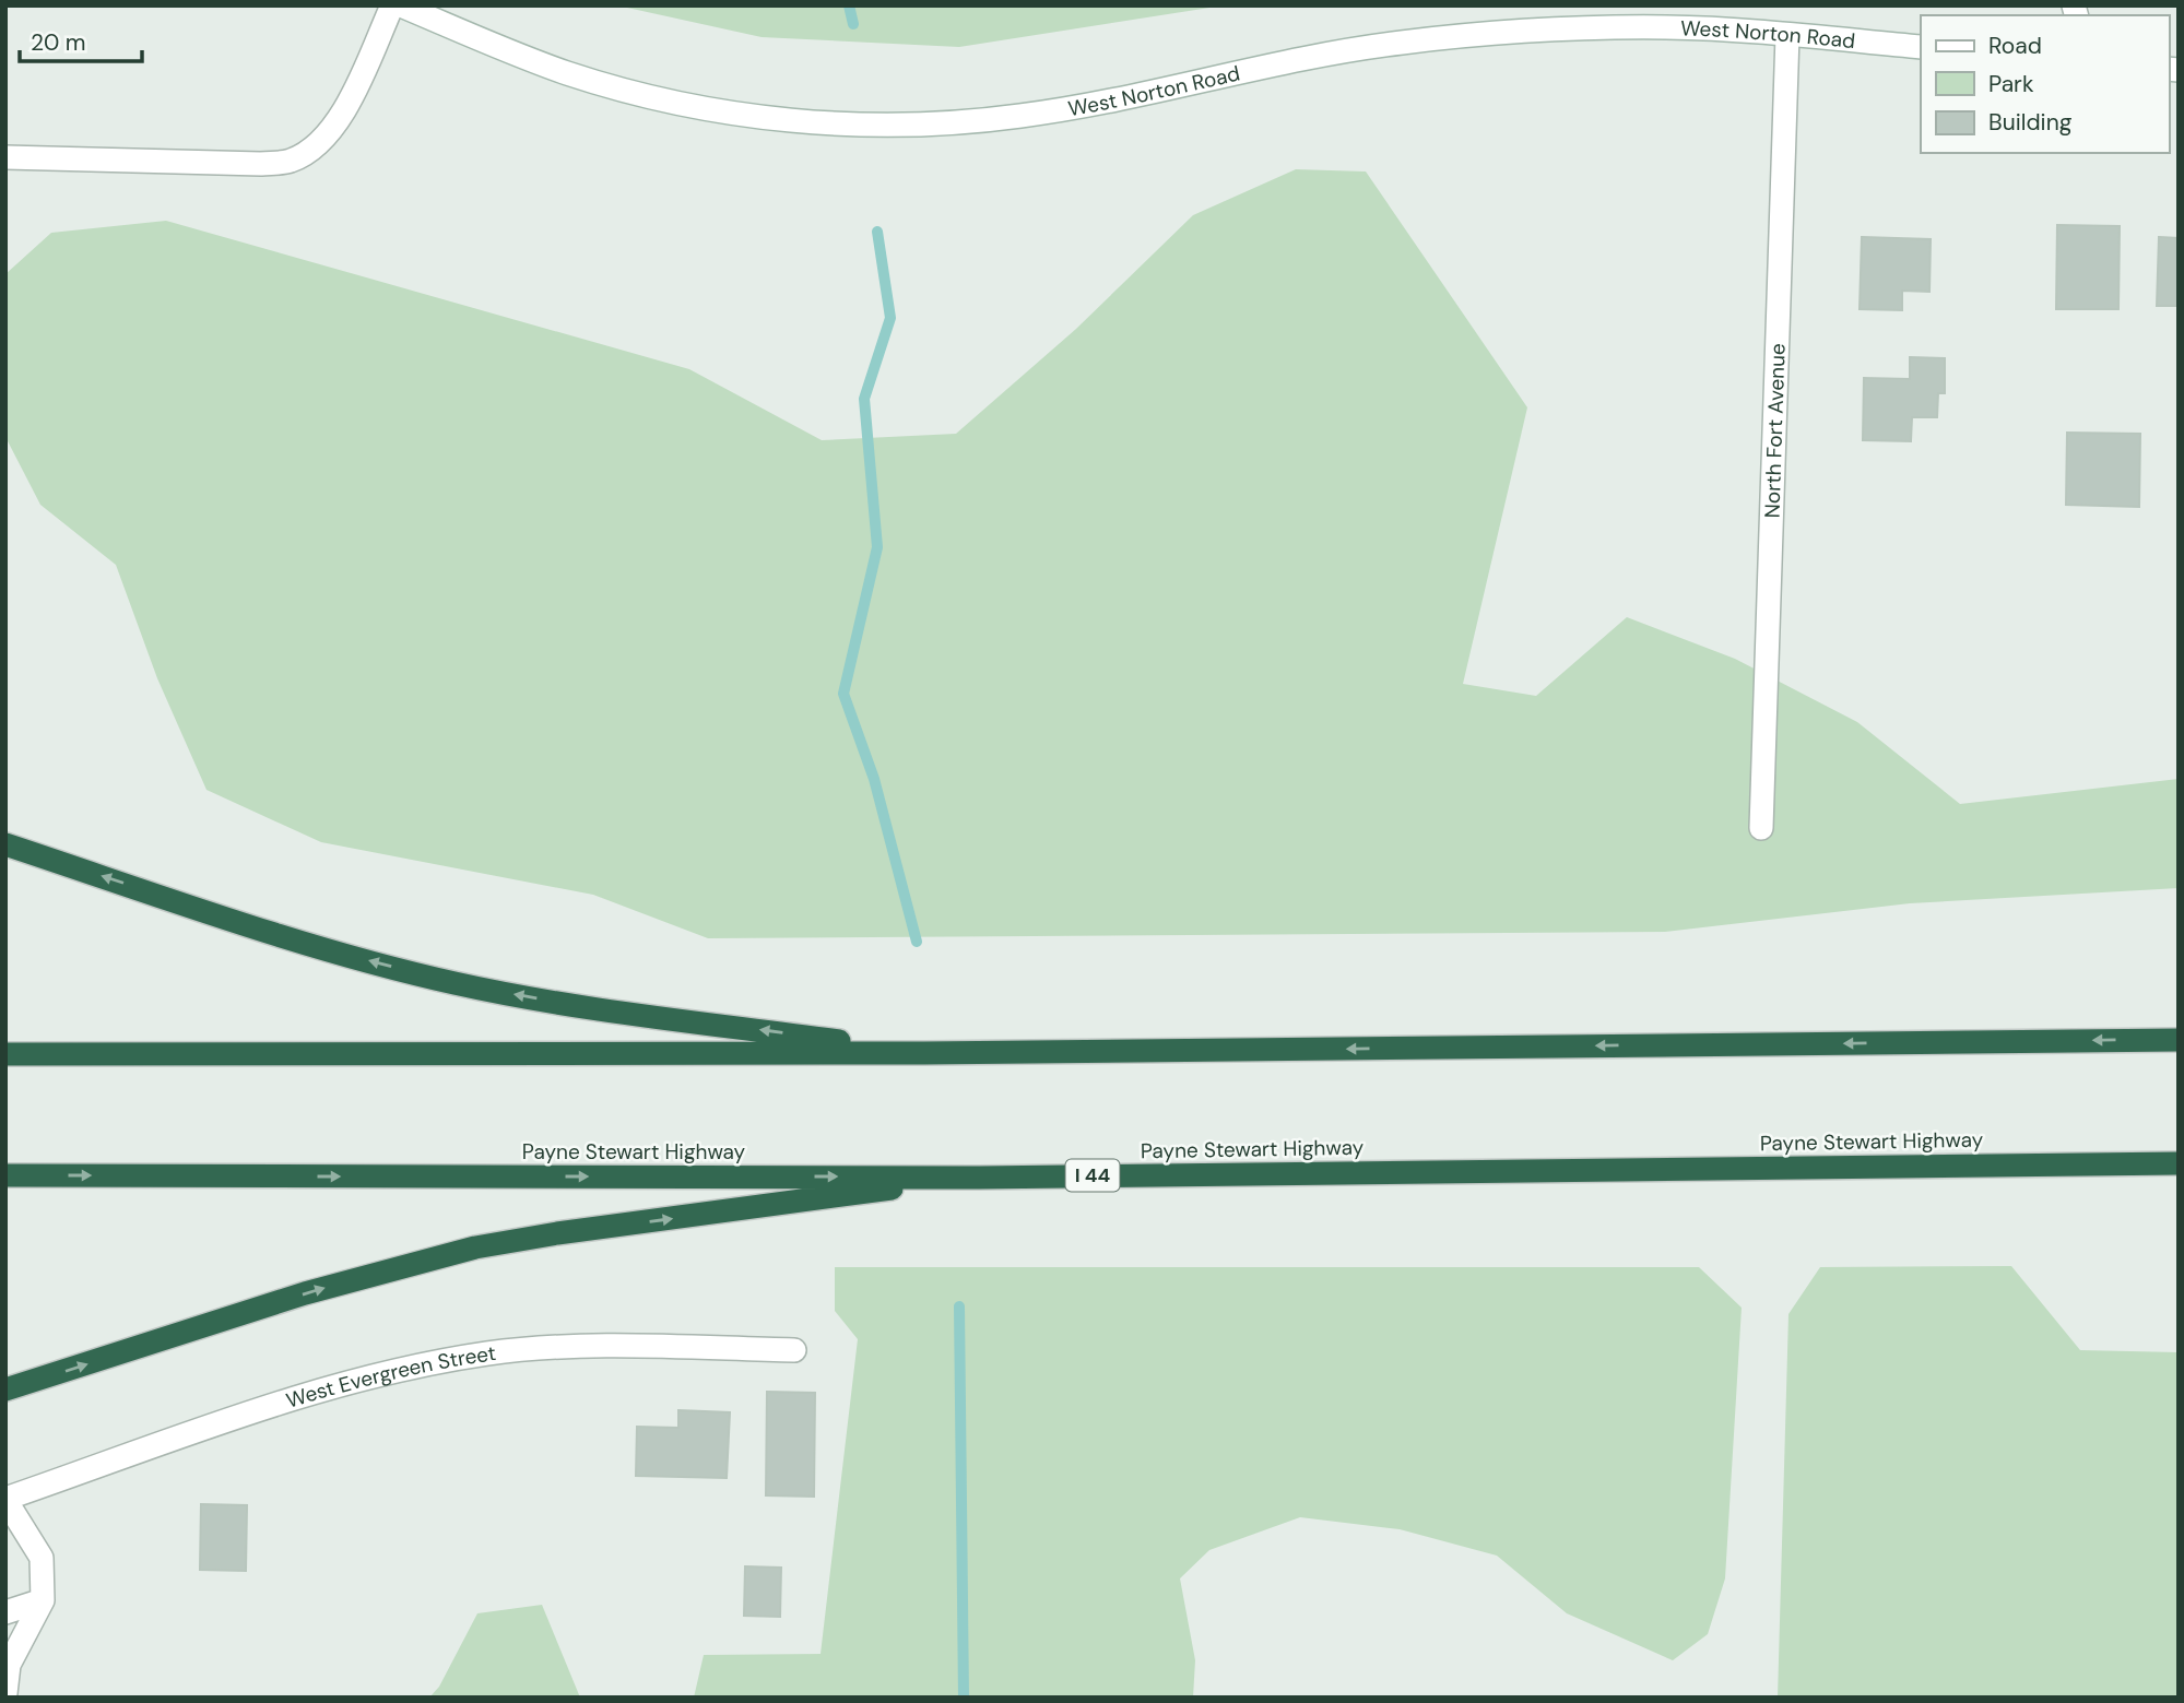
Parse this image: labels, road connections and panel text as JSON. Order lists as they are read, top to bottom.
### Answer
{
  "streets": {
    "highway": ["Payne Stewart Highway", "I 44"],
    "street": ["West Norton Road", "North Fort Avenue", "West Evergreen Street"]
  },
  "crossings": [
    ["West Norton Road", "North Fort Avenue"]
  ],
  "legend": ["Road", "Park", "Building"],
  "scale_bar": "20 m"
}
